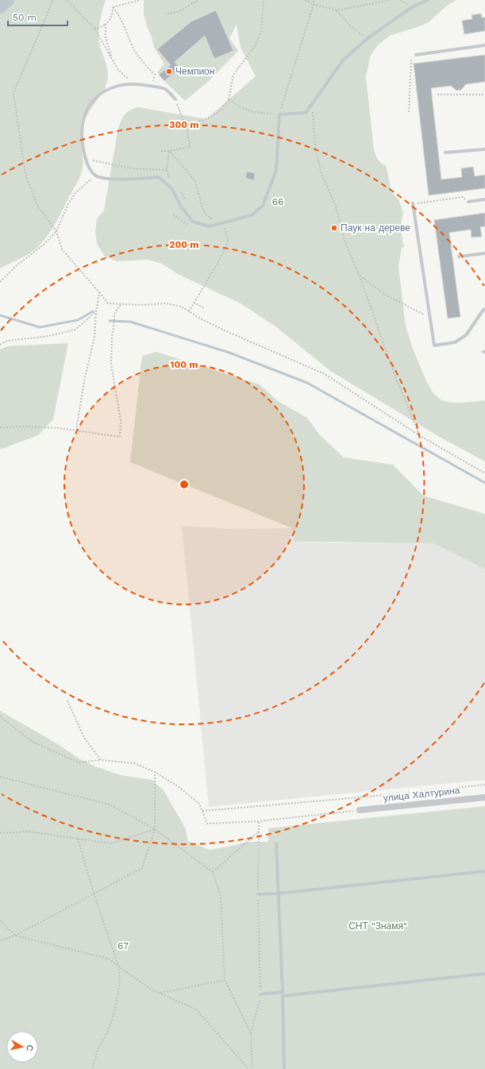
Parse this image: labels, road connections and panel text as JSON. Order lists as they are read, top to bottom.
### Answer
{
  "streets": {
    "street": ["улица Халтурина"]
  },
  "parks": ["66", "СНТ \"Знамя\"", "67"],
  "places": ["Чемпион", "Паук на дереве"],
  "scale_bar": "50 m",
  "north": "right",
  "rings": ["300 m", "200 m", "100 m"]
}
